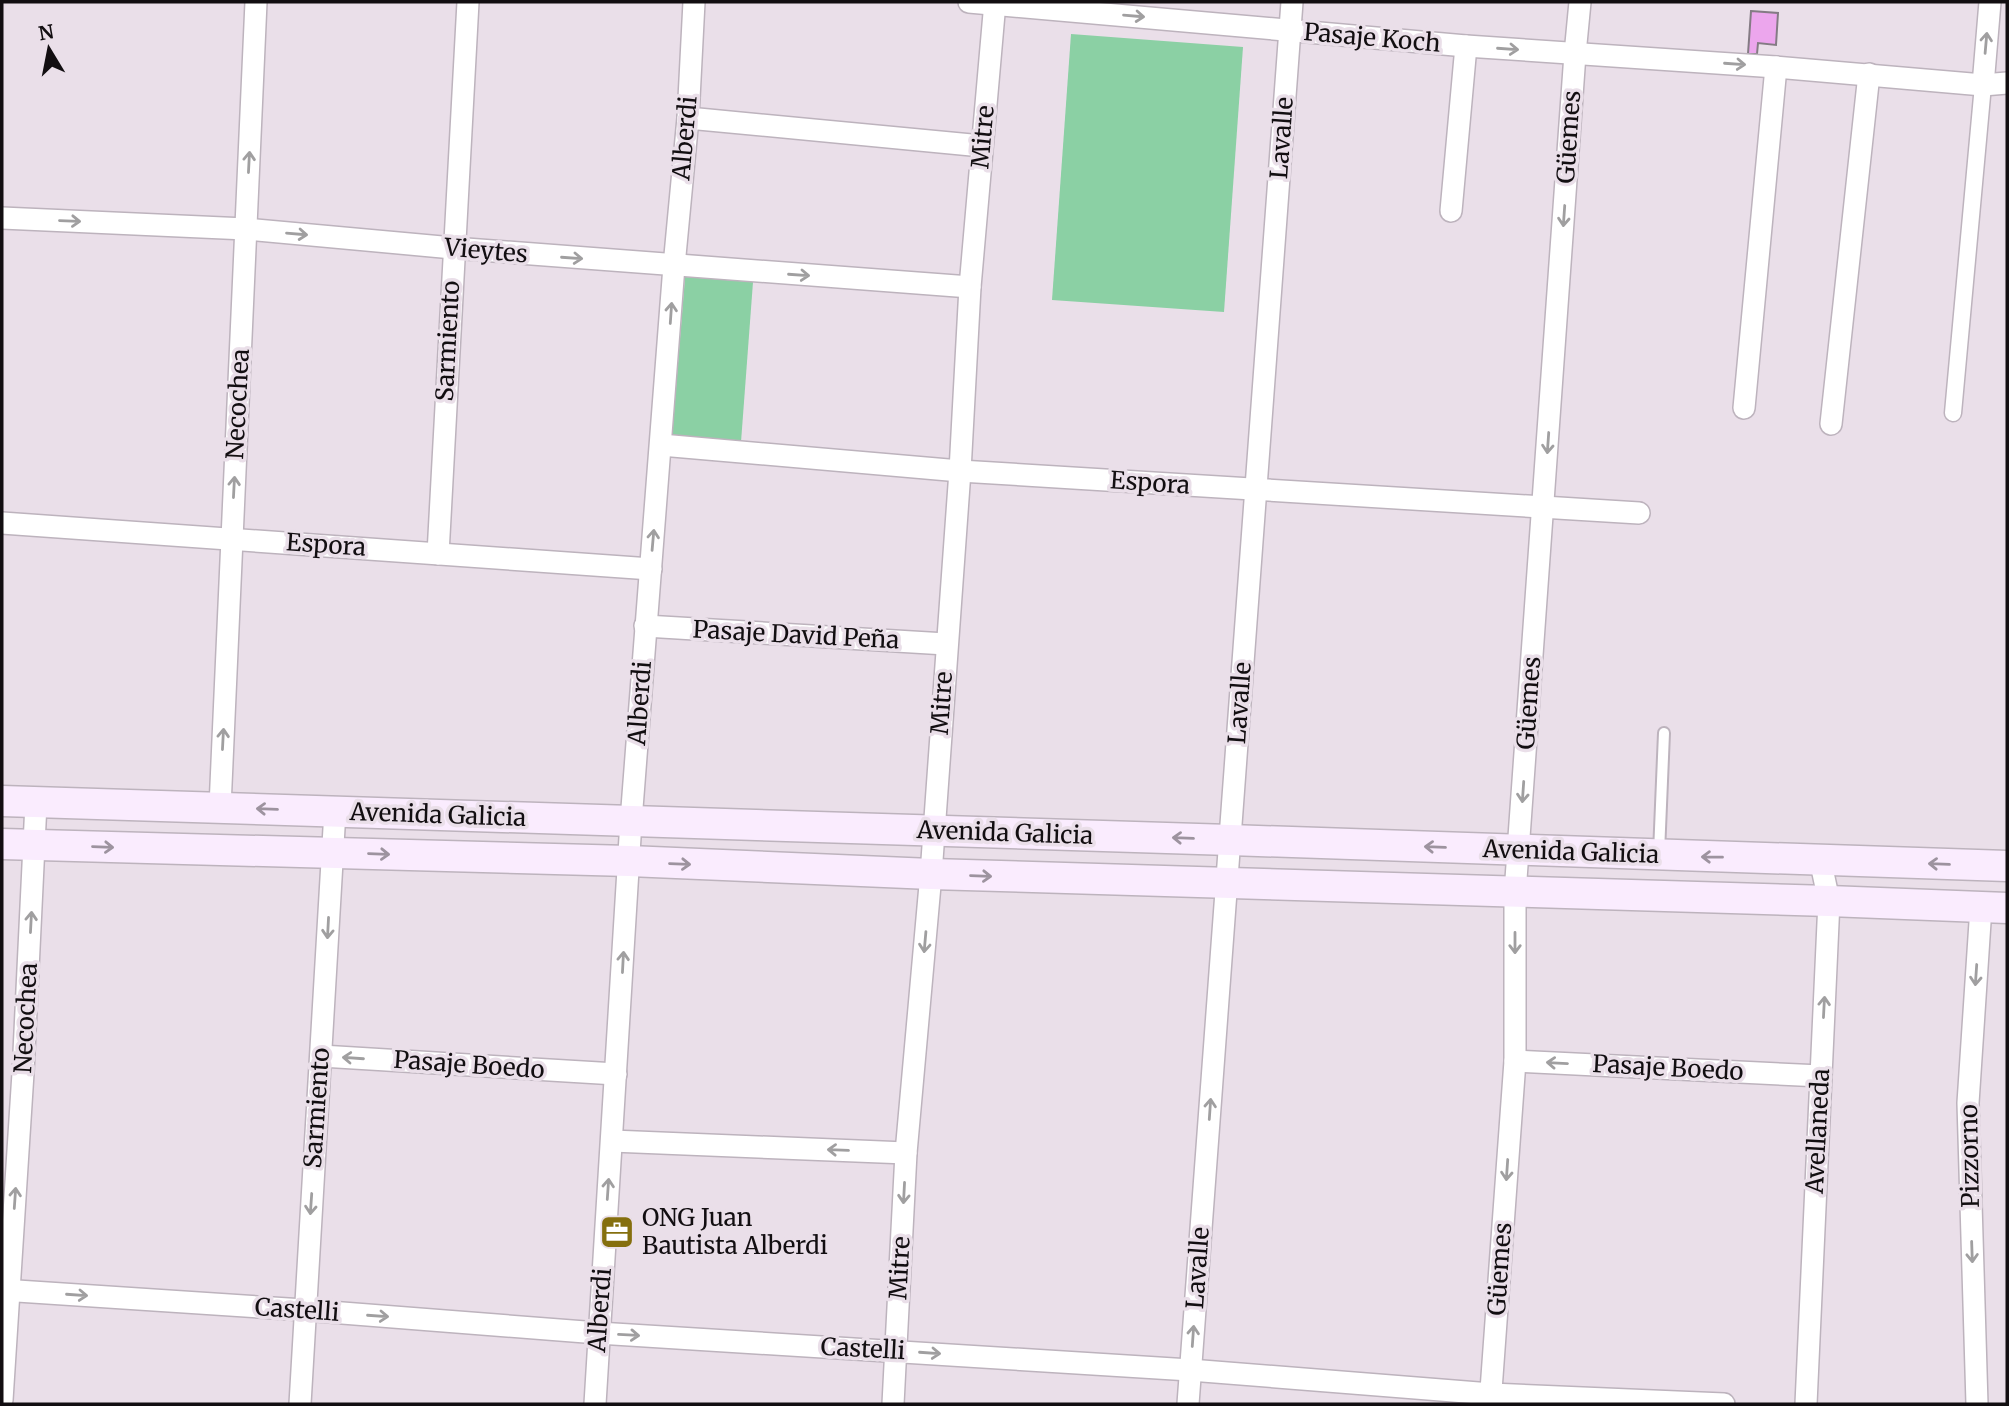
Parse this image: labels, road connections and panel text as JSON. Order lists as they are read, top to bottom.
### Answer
{
  "streets": {
    "main road": ["Avenida Galicia"],
    "street": [
      "Pasaje Koch",
      "Mitre",
      "Güemes",
      "Alberdi",
      "Lavalle",
      "Vieytes",
      "Sarmiento",
      "Necochea",
      "Espora",
      "Pasaje David Peña",
      "Pasaje Boedo",
      "Avellaneda",
      "Pizzorno",
      "Castelli"
    ]
  },
  "crossings": [
    ["Pasaje Koch", "Mitre"],
    ["Pasaje Koch", "Güemes"],
    ["Pasaje Koch", "Lavalle"],
    ["Mitre", "Vieytes"],
    ["Mitre", "Espora"],
    ["Mitre", "Pasaje David Peña"],
    ["Mitre", "Avenida Galicia"],
    ["Mitre", "Castelli"],
    ["Güemes", "Espora"],
    ["Güemes", "Avenida Galicia"],
    ["Güemes", "Pasaje Boedo"],
    ["Güemes", "Castelli"],
    ["Alberdi", "Vieytes"],
    ["Alberdi", "Espora"],
    ["Alberdi", "Pasaje David Peña"],
    ["Alberdi", "Avenida Galicia"],
    ["Alberdi", "Pasaje Boedo"],
    ["Alberdi", "Castelli"],
    ["Lavalle", "Espora"],
    ["Lavalle", "Avenida Galicia"],
    ["Lavalle", "Castelli"],
    ["Vieytes", "Sarmiento"],
    ["Vieytes", "Necochea"],
    ["Sarmiento", "Espora"],
    ["Sarmiento", "Avenida Galicia"],
    ["Sarmiento", "Pasaje Boedo"],
    ["Sarmiento", "Castelli"],
    ["Necochea", "Espora"],
    ["Necochea", "Avenida Galicia"],
    ["Necochea", "Castelli"],
    ["Avenida Galicia", "Avellaneda"],
    ["Avenida Galicia", "Pizzorno"],
    ["Pasaje Boedo", "Avellaneda"]
  ],
  "one_way": [
    "Pasaje Koch",
    "Güemes",
    "Alberdi",
    "Sarmiento",
    "Necochea",
    "Pasaje Boedo",
    "Pizzorno",
    "Castelli"
  ],
  "places": {
    "office": ["ONG Juan Bautista Alberdi"]
  },
  "north": "top"
}
